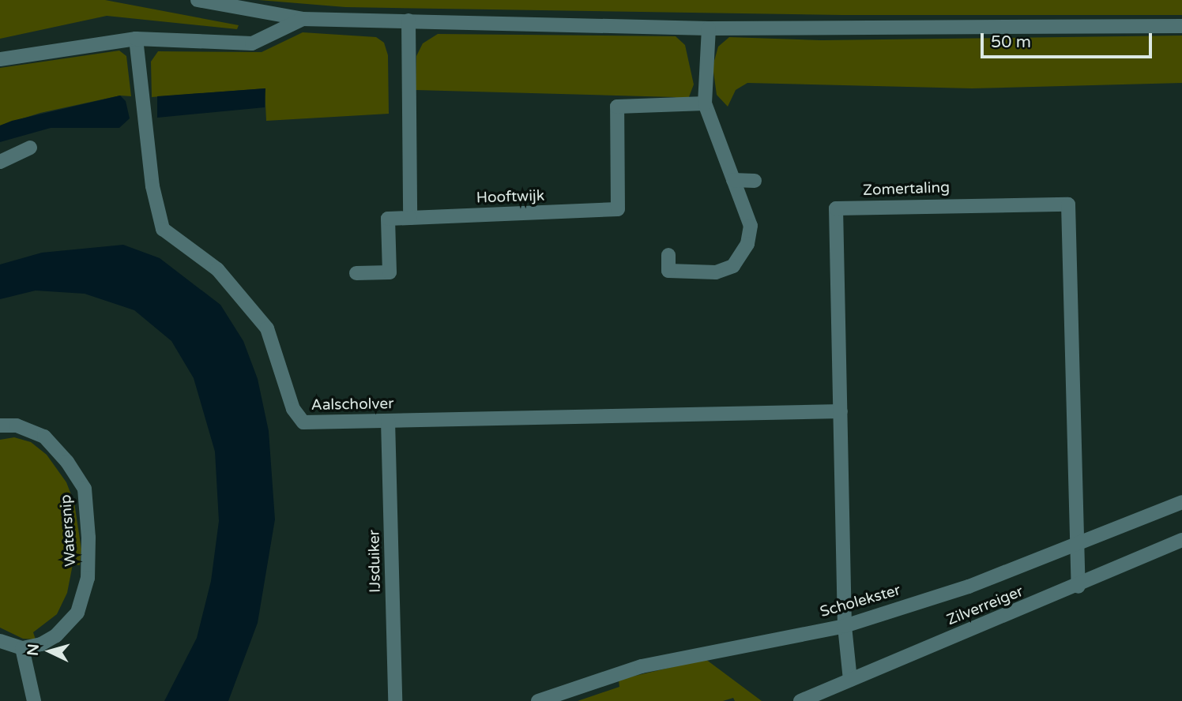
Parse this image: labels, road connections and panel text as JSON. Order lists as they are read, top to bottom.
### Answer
{
  "streets": {
    "street": [
      "Zomertaling",
      "Hooftwijk",
      "Aalscholver",
      "Watersnip",
      "IJsduiker",
      "Scholekster",
      "Zilverreiger"
    ]
  },
  "crossings": [
    ["Zomertaling", "Aalscholver"],
    ["Zomertaling", "Scholekster"],
    ["Zomertaling", "Zilverreiger"],
    ["Aalscholver", "IJsduiker"]
  ],
  "scale_bar": "50 m",
  "north": "left"
}
